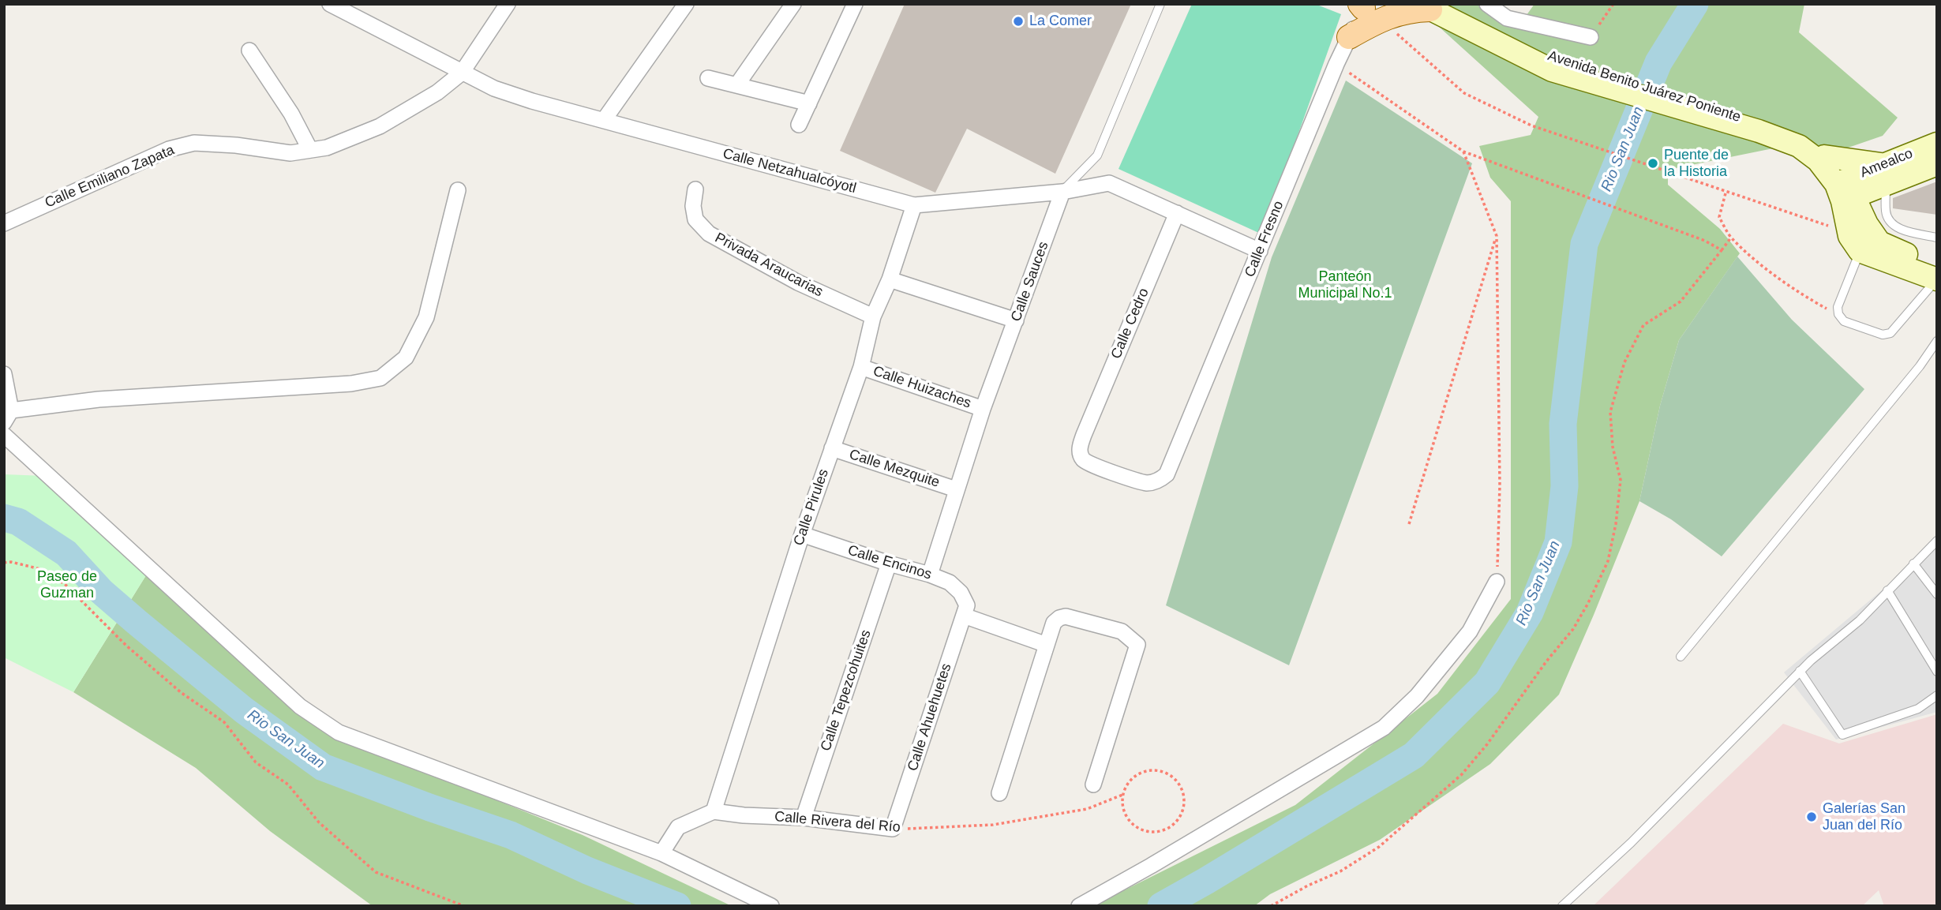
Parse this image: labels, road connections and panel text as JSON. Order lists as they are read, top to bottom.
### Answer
{
  "streets": {
    "main road": ["Avenida Benito Juárez Poniente", "Amealco"],
    "street": [
      "Calle Netzahualcóyotl",
      "Calle Emiliano Zapata",
      "Calle Fresno",
      "Privada Araucarias",
      "Calle Sauces",
      "Calle Cedro",
      "Calle Huizaches",
      "Calle Mezquite",
      "Calle Pirules",
      "Calle Encinos",
      "Calle Tepezcohuites",
      "Calle Ahuehuetes",
      "Calle Rivera del Río"
    ]
  },
  "crossings": [
    ["Calle Netzahualcóyotl", "Calle Emiliano Zapata"],
    ["Calle Netzahualcóyotl", "Calle Fresno"],
    ["Calle Netzahualcóyotl", "Calle Sauces"],
    ["Calle Netzahualcóyotl", "Calle Cedro"],
    ["Calle Netzahualcóyotl", "Calle Pirules"],
    ["Calle Fresno", "Calle Cedro"],
    ["Privada Araucarias", "Calle Pirules"],
    ["Calle Sauces", "Calle Huizaches"],
    ["Calle Sauces", "Calle Mezquite"],
    ["Calle Sauces", "Calle Encinos"],
    ["Calle Huizaches", "Calle Pirules"],
    ["Calle Mezquite", "Calle Pirules"],
    ["Calle Pirules", "Calle Encinos"],
    ["Calle Pirules", "Calle Rivera del Río"],
    ["Calle Encinos", "Calle Tepezcohuites"],
    ["Calle Encinos", "Calle Ahuehuetes"],
    ["Calle Tepezcohuites", "Calle Rivera del Río"],
    ["Calle Ahuehuetes", "Calle Rivera del Río"]
  ],
  "water": ["Rio San Juan"],
  "parks": ["Panteón Municipal No.1", "Paseo de Guzman"],
  "places": ["La Comer", "Puente de la Historia", "Galerías San Juan del Río"]
}
